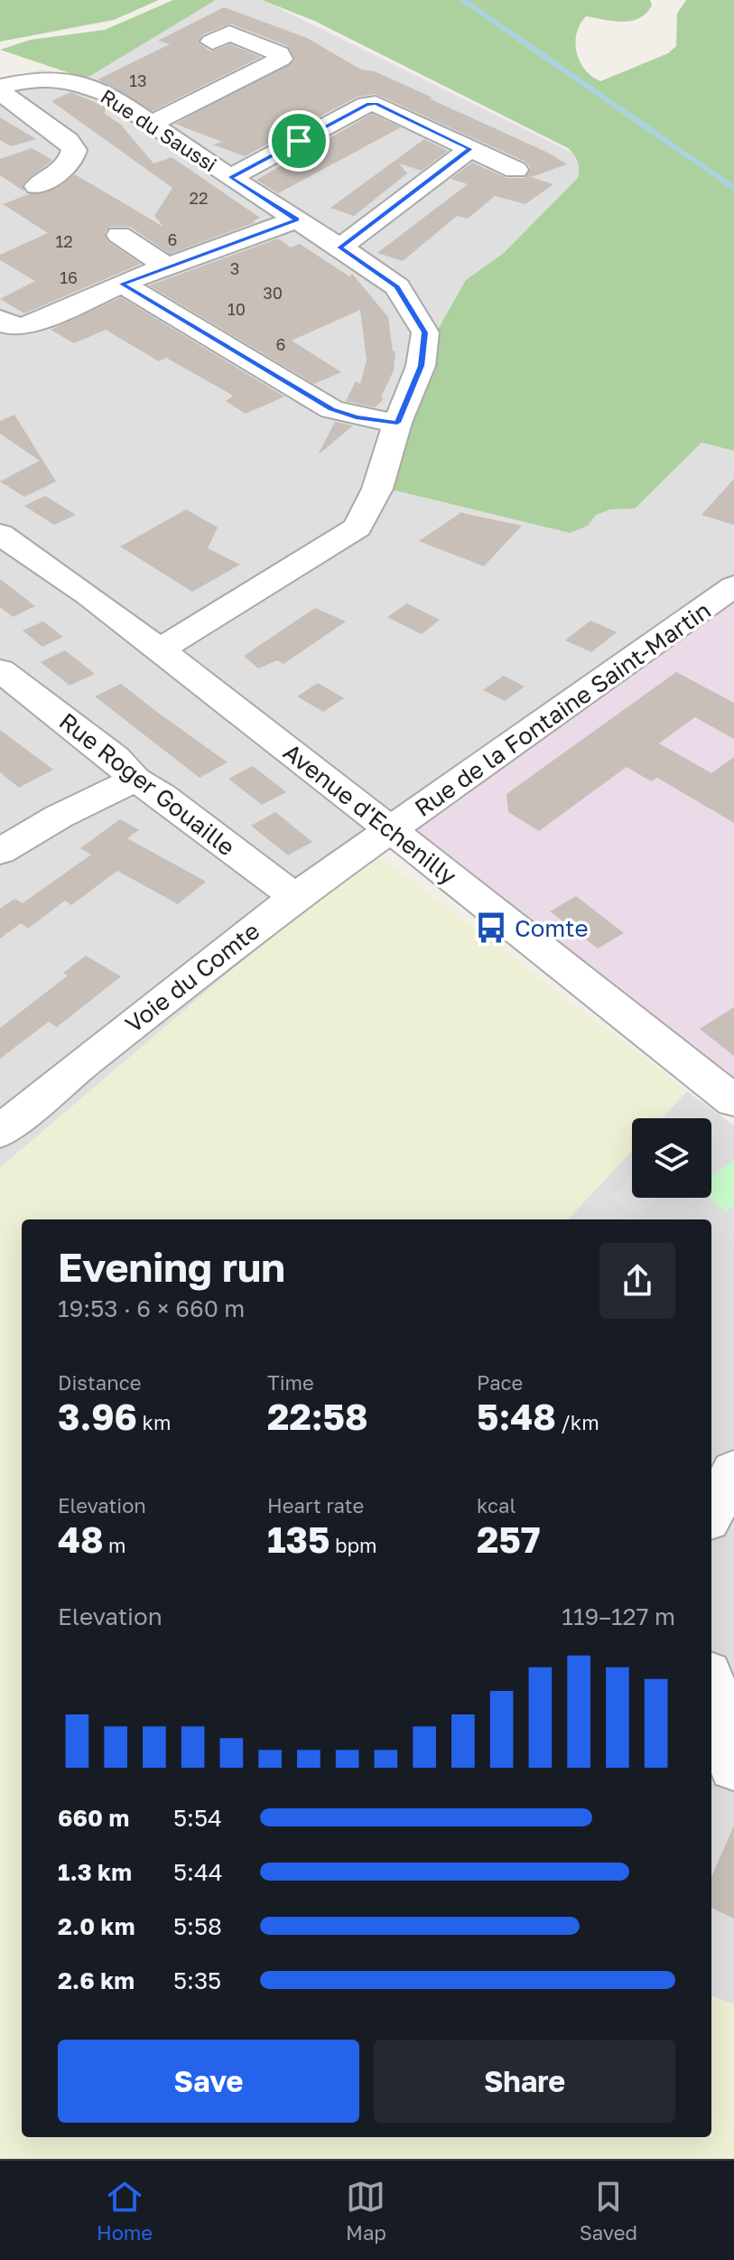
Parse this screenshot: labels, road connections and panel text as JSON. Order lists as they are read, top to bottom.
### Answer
{
  "streets": {
    "street": [
      "Rue du Saussi",
      "Rue de la Fontaine Saint-Martin",
      "Rue Roger Gouaille",
      "Avenue d'Echenilly",
      "Voie du Comte"
    ]
  },
  "crossings": [
    ["Rue du Saussi", "Avenue d'Echenilly"],
    ["Rue de la Fontaine Saint-Martin", "Avenue d'Echenilly"],
    ["Rue de la Fontaine Saint-Martin", "Voie du Comte"],
    ["Rue Roger Gouaille", "Voie du Comte"],
    ["Avenue d'Echenilly", "Voie du Comte"]
  ],
  "places": {
    "bus stop": ["Comte"]
  },
  "house_numbers": [
    "13",
    "22",
    "6",
    "12",
    "3",
    "16",
    "30",
    "10",
    "6"
  ],
  "page": {
    "heading": ["Evening run", "19:53 · 6 × 660 m"],
    "stats": [
      ["Distance", "3.96 km"],
      ["Time", "22:58"],
      ["Pace", "5:48 /km"],
      ["Elevation", "48 m"],
      ["Heart rate", "135 bpm"],
      ["kcal", "257"]
    ],
    "chart": ["Elevation", "119–127 m"],
    "list": [
      {
        "name": "660 m",
        "note": "5:54"
      },
      {
        "name": "1.3 km",
        "note": "5:44"
      },
      {
        "name": "2.0 km",
        "note": "5:58"
      },
      {
        "name": "2.6 km",
        "note": "5:35"
      }
    ],
    "buttons": ["Save", "Share"],
    "tabs": ["Home", "Map", "Saved"]
  }
}
